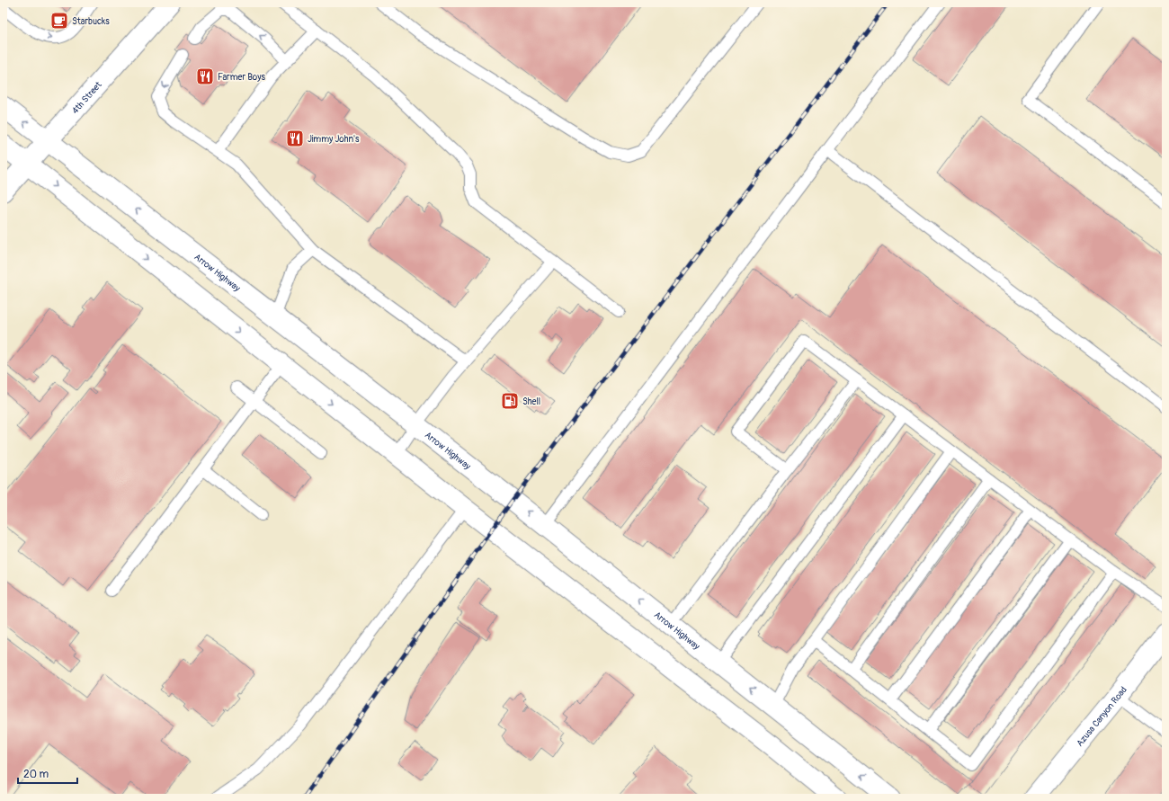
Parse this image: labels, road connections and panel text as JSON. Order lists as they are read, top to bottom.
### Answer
{
  "streets": {
    "main road": ["4th Street", "Arrow Highway", "Azusa Canyon Road"]
  },
  "crossings": [
    ["4th Street", "Arrow Highway"]
  ],
  "places": {
    "cafe": ["Starbucks"],
    "restaurant": ["Farmer Boys", "Jimmy John's"],
    "fuel station": ["Shell"]
  },
  "scale_bar": "20 m"
}
